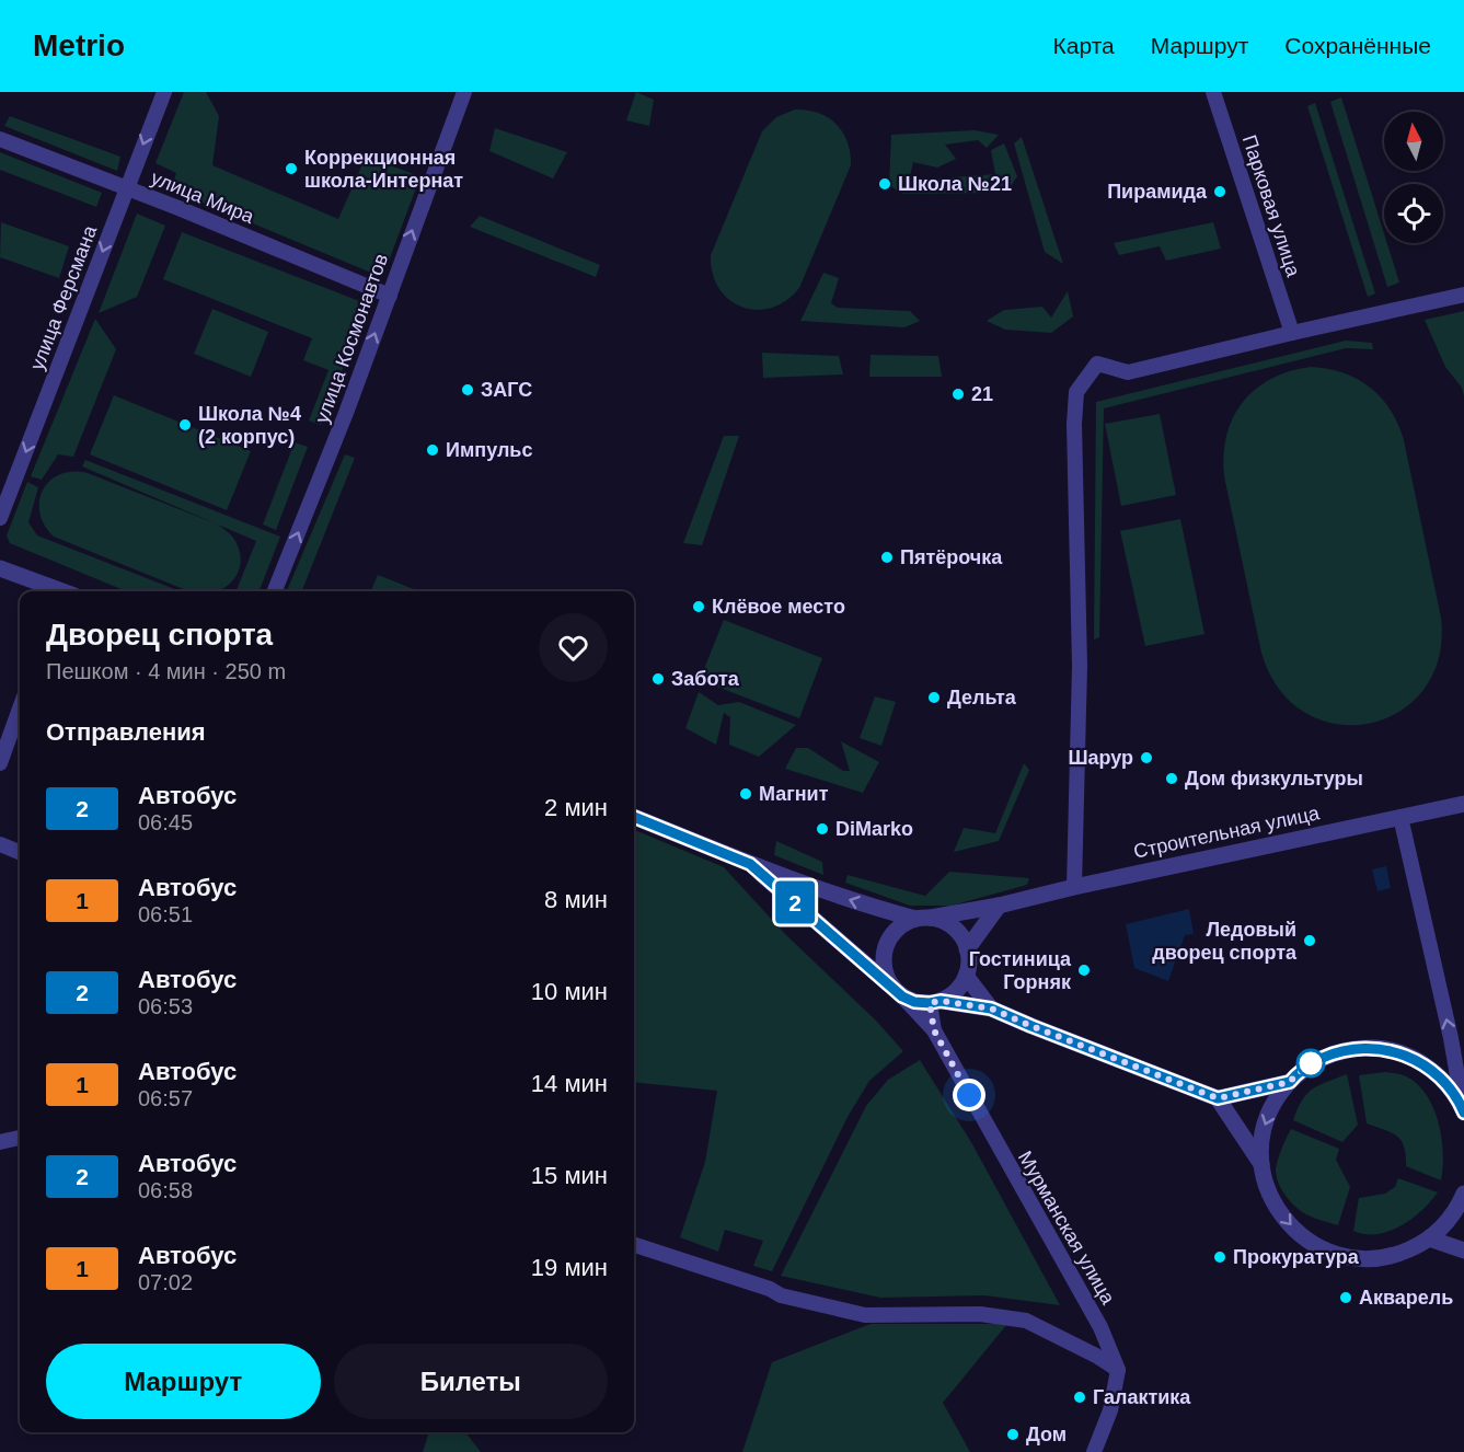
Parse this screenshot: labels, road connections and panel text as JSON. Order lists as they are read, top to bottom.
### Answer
{
  "streets": {
    "street": [
      "улица Мира",
      "Парковая улица",
      "улица Ферсмана",
      "улица Космонавтов",
      "Строительная улица",
      "Мурманская улица"
    ]
  },
  "crossings": [
    ["улица Мира", "улица Ферсмана"],
    ["улица Мира", "улица Космонавтов"]
  ],
  "one_way": ["улица Ферсмана", "улица Космонавтов"],
  "places": [
    "Коррекционная школа-Интернат",
    "Школа №21",
    "Пирамида",
    "ЗАГС",
    "21",
    "Школа №4 (2 корпус)",
    "Импульс",
    "Пятёрочка",
    "Клёвое место",
    "Забота",
    "Дельта",
    "Шарур",
    "Дом физкультуры",
    "Магнит",
    "DiMarko",
    "Ледовый дворец спорта",
    "Гостиница Горняк",
    "Прокуратура",
    "Акварель",
    "Галактика",
    "Дом"
  ],
  "lines": ["bus line 2"],
  "north": "top",
  "page": {
    "header": "Metrio",
    "nav": ["Карта", "Маршрут", "Сохранённые"],
    "on_map": "2",
    "heading": [
      ["Дворец спорта", "Пешком · 4 мин · 250 m"],
      "Отправления"
    ],
    "list": [
      {
        "mark": "2",
        "name": "Автобус",
        "note": "06:45",
        "value": "2 мин"
      },
      {
        "mark": "1",
        "name": "Автобус",
        "note": "06:51",
        "value": "8 мин"
      },
      {
        "mark": "2",
        "name": "Автобус",
        "note": "06:53",
        "value": "10 мин"
      },
      {
        "mark": "1",
        "name": "Автобус",
        "note": "06:57",
        "value": "14 мин"
      },
      {
        "mark": "2",
        "name": "Автобус",
        "note": "06:58",
        "value": "15 мин"
      },
      {
        "mark": "1",
        "name": "Автобус",
        "note": "07:02",
        "value": "19 мин"
      }
    ],
    "buttons": ["Маршрут", "Билеты"]
  }
}
